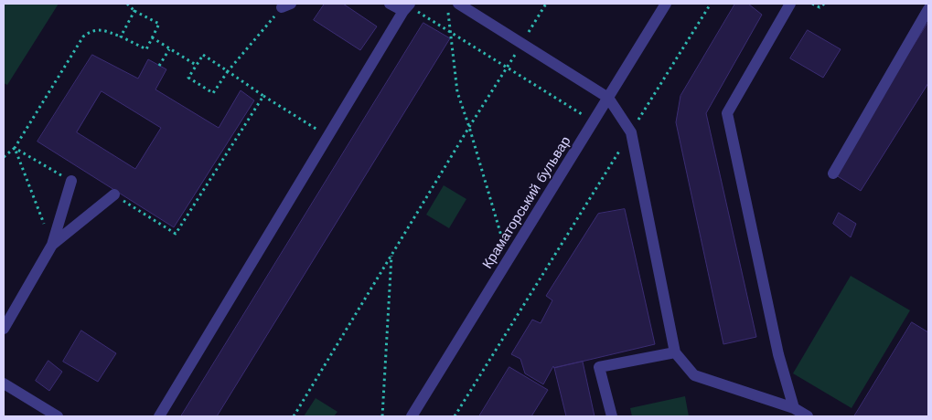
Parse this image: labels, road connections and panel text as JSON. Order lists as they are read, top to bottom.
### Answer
{
  "streets": {
    "street": ["Краматорський бульвар"]
  }
}
